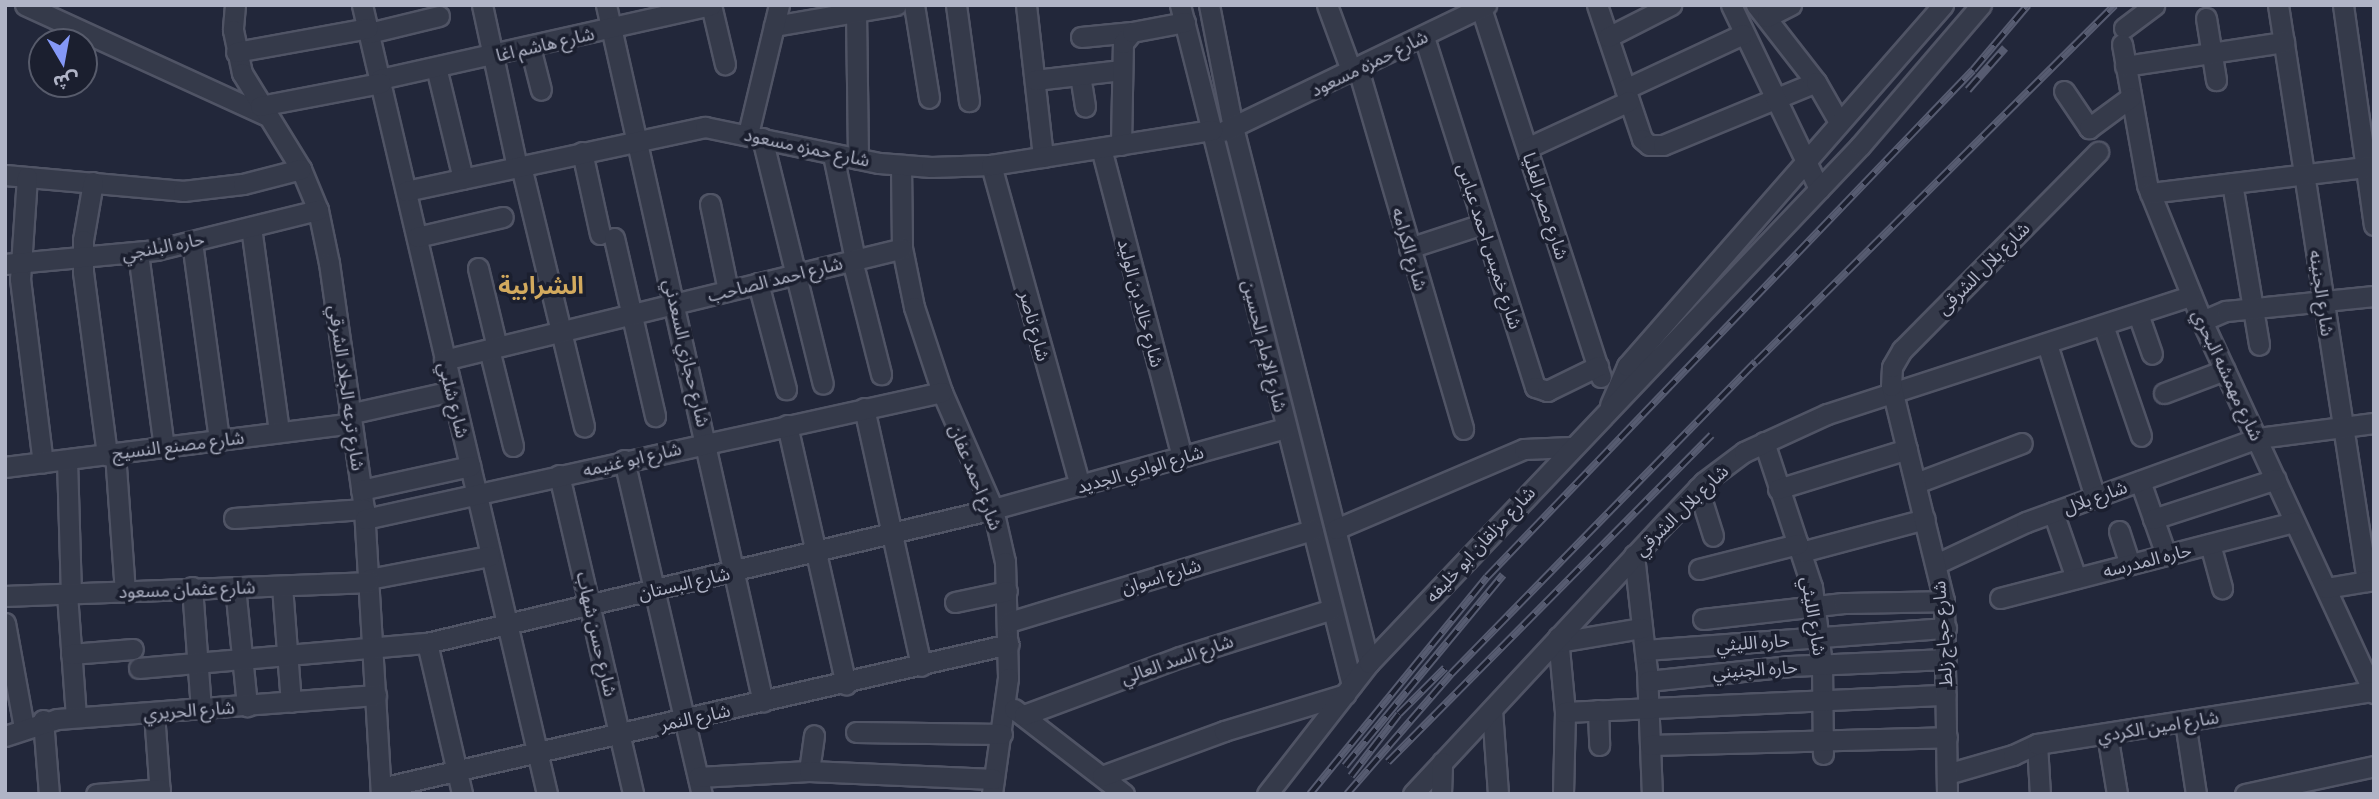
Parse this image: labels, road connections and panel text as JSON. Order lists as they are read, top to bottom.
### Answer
{
  "streets": {
    "street": [
      "شارع هاشم اغا",
      "شارع حمزه مسعود",
      "شارع مصر العليا",
      "حاره البلنجي",
      "شارع خميس احمد عباس",
      "شارع الكرامه",
      "شارع بلال الشرقى",
      "شارع احمد الصاحب",
      "شارع الجنينه",
      "شارع خالد بن الوليد",
      "شارع ناصر",
      "شارع الإمام الحسين",
      "شارع حجازي السعدني",
      "شارع مهمشه البحري",
      "شارع ترعه الجلاد الشرقي",
      "شارع شلبي",
      "شارع مصنع النسيج",
      "شارع ابو غنيمه",
      "شارع الوادي الجديد",
      "شارع احمد عفان",
      "شارع بلال",
      "شارع بلال الشرقي",
      "شارع مزلقان ابو خليفه",
      "حاره المدرسه",
      "شارع اسوان",
      "شارع البستان",
      "شارع عثمان مسعود",
      "شارع الليثي",
      "شارع حسن شهاب",
      "شارع حجاج زلط",
      "حاره الليثي",
      "شارع السد العالي",
      "حاره الجنيني",
      "شارع الحريري",
      "شارع النمر",
      "شارع امين الكردي"
    ]
  },
  "crossings": [
    ["شارع هاشم اغا", "شارع حجازي السعدني"],
    ["شارع هاشم اغا", "شارع ترعه الجلاد الشرقي"],
    ["شارع هاشم اغا", "شارع شلبي"],
    ["شارع حمزه مسعود", "شارع مصر العليا"],
    ["شارع حمزه مسعود", "شارع خميس احمد عباس"],
    ["شارع حمزه مسعود", "شارع الكرامه"],
    ["شارع حمزه مسعود", "شارع خالد بن الوليد"],
    ["شارع حمزه مسعود", "شارع ناصر"],
    ["شارع حمزه مسعود", "شارع الإمام الحسين"],
    ["شارع حمزه مسعود", "شارع حجازي السعدني"],
    ["شارع حمزه مسعود", "شارع شلبي"],
    ["شارع حمزه مسعود", "شارع احمد عفان"],
    ["شارع مصر العليا", "شارع خميس احمد عباس"],
    ["شارع مصر العليا", "شارع مزلقان ابو خليفه"],
    ["حاره البلنجي", "شارع ترعه الجلاد الشرقي"],
    ["شارع بلال الشرقى", "شارع بلال الشرقي"],
    ["شارع بلال الشرقى", "شارع حجاج زلط"],
    ["شارع احمد الصاحب", "شارع حجازي السعدني"],
    ["شارع احمد الصاحب", "شارع شلبي"],
    ["شارع احمد الصاحب", "شارع احمد عفان"],
    ["شارع الجنينه", "شارع بلال"],
    ["شارع خالد بن الوليد", "شارع الوادي الجديد"],
    ["شارع ناصر", "شارع الوادي الجديد"],
    ["شارع الإمام الحسين", "شارع الوادي الجديد"],
    ["شارع الإمام الحسين", "شارع مزلقان ابو خليفه"],
    ["شارع الإمام الحسين", "شارع اسوان"],
    ["شارع الإمام الحسين", "شارع السد العالي"],
    ["شارع حجازي السعدني", "شارع ابو غنيمه"],
    ["شارع حجازي السعدني", "شارع البستان"],
    ["شارع حجازي السعدني", "شارع النمر"],
    ["شارع مهمشه البحري", "شارع بلال"],
    ["شارع مهمشه البحري", "شارع بلال الشرقي"],
    ["شارع مهمشه البحري", "حاره المدرسه"],
    ["شارع مهمشه البحري", "شارع امين الكردي"],
    ["شارع ترعه الجلاد الشرقي", "شارع مصنع النسيج"],
    ["شارع ترعه الجلاد الشرقي", "شارع ابو غنيمه"],
    ["شارع ترعه الجلاد الشرقي", "شارع البستان"],
    ["شارع ترعه الجلاد الشرقي", "شارع عثمان مسعود"],
    ["شارع ترعه الجلاد الشرقي", "شارع الحريري"],
    ["شارع ترعه الجلاد الشرقي", "شارع النمر"],
    ["شارع شلبي", "شارع مصنع النسيج"],
    ["شارع شلبي", "شارع ابو غنيمه"],
    ["شارع شلبي", "شارع البستان"],
    ["شارع شلبي", "شارع عثمان مسعود"],
    ["شارع شلبي", "شارع النمر"],
    ["شارع ابو غنيمه", "شارع احمد عفان"],
    ["شارع ابو غنيمه", "شارع حسن شهاب"],
    ["شارع الوادي الجديد", "شارع احمد عفان"],
    ["شارع الوادي الجديد", "شارع البستان"],
    ["شارع احمد عفان", "شارع اسوان"],
    ["شارع احمد عفان", "شارع البستان"],
    ["شارع احمد عفان", "شارع النمر"],
    ["شارع بلال", "شارع حجاج زلط"],
    ["شارع بلال الشرقي", "شارع الليثي"],
    ["شارع بلال الشرقي", "شارع حجاج زلط"],
    ["شارع البستان", "شارع حسن شهاب"],
    ["شارع الليثي", "حاره الليثي"],
    ["شارع الليثي", "حاره الجنيني"],
    ["شارع حسن شهاب", "شارع النمر"],
    ["شارع حجاج زلط", "حاره الليثي"],
    ["شارع حجاج زلط", "حاره الجنيني"],
    ["شارع حجاج زلط", "شارع امين الكردي"]
  ],
  "districts": ["الشرابية"],
  "north": "bottom"
}
